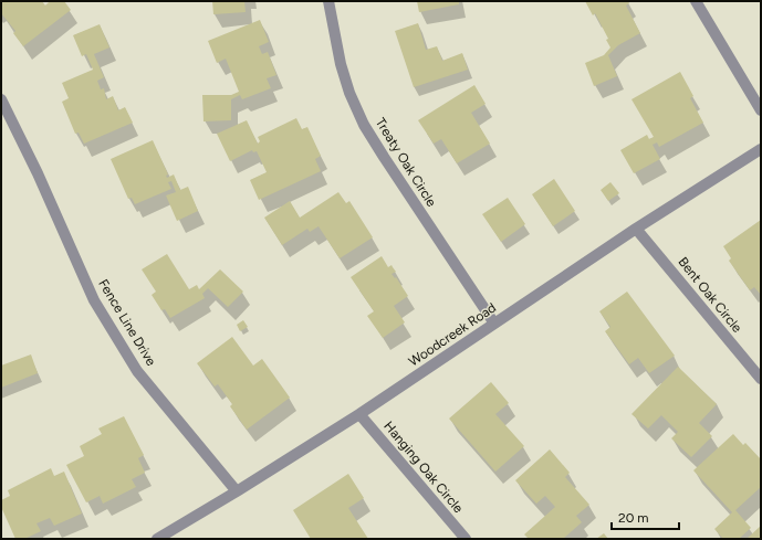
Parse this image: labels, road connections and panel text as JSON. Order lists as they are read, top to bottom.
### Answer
{
  "streets": {
    "street": [
      "Treaty Oak Circle",
      "Bent Oak Circle",
      "Fence Line Drive",
      "Woodcreek Road",
      "Hanging Oak Circle"
    ]
  },
  "crossings": [
    ["Treaty Oak Circle", "Woodcreek Road"],
    ["Bent Oak Circle", "Woodcreek Road"],
    ["Fence Line Drive", "Woodcreek Road"],
    ["Woodcreek Road", "Hanging Oak Circle"]
  ],
  "scale_bar": "20 m"
}
